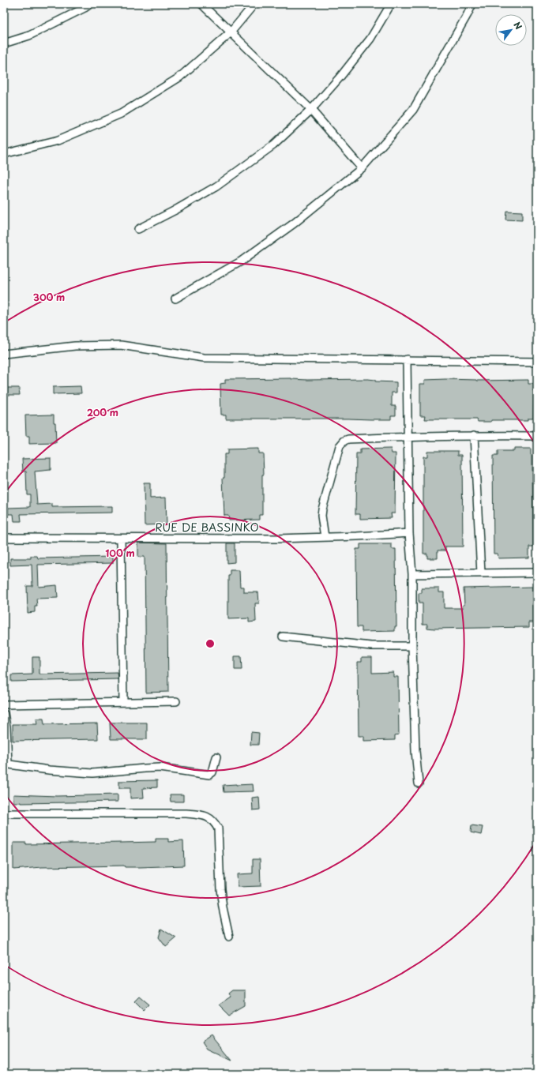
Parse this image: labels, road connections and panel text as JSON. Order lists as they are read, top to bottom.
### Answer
{
  "streets": {
    "street": ["RUE DE BASSINKO"]
  },
  "north": "top right",
  "rings": ["300 m", "200 m", "100 m"]
}
